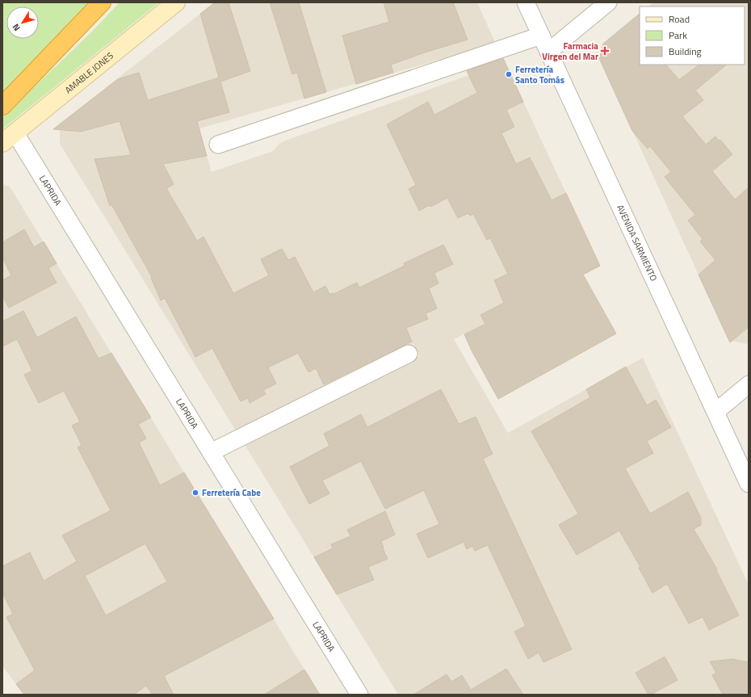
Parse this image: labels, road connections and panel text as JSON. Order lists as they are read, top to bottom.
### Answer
{
  "streets": {
    "street": ["AMABLE JONES", "LAPRIDA", "AVENIDA SARMIENTO"]
  },
  "crossings": [
    ["AMABLE JONES", "LAPRIDA"]
  ],
  "places": {
    "health": ["Farmacia Virgen del Mar"],
    "other": ["Ferretería Santo Tomás", "Ferretería Cabe"]
  },
  "legend": ["Road", "Park", "Building"],
  "north": "bottom left"
}
